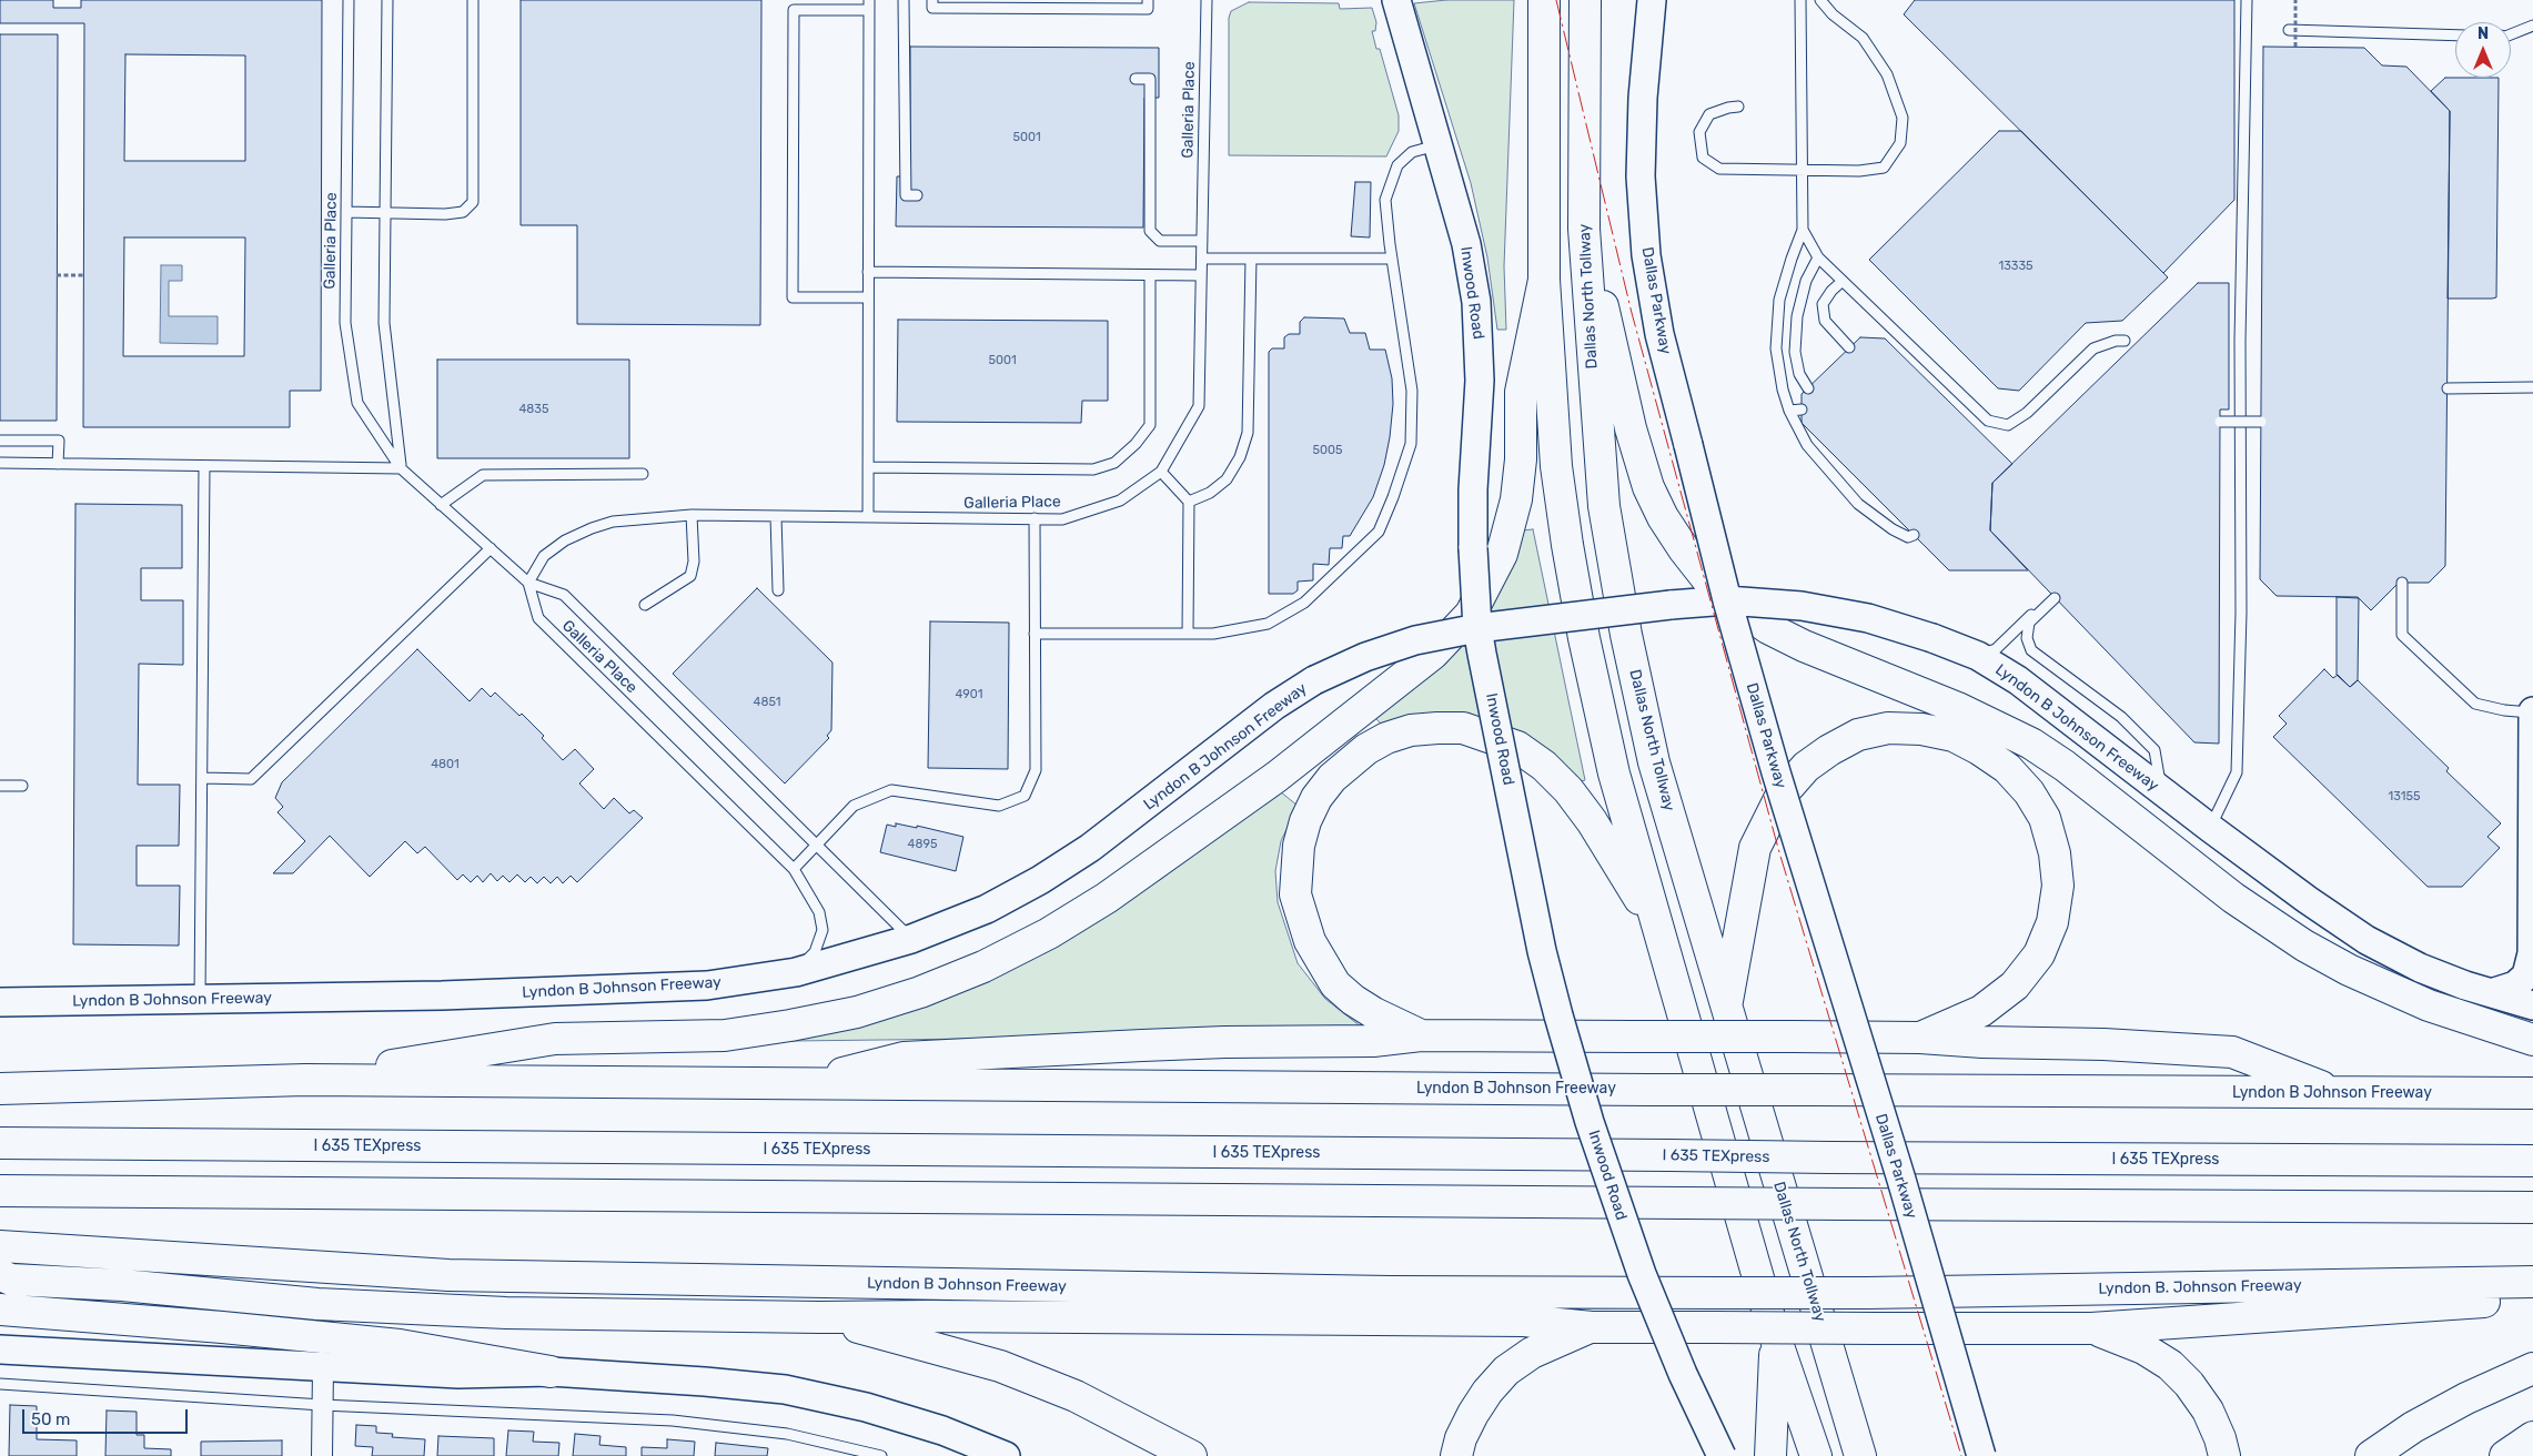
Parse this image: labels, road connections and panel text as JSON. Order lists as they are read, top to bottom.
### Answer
{
  "streets": {
    "highway": [
      "Dallas North Tollway",
      "Lyndon B Johnson Freeway",
      "I 635 TEXpress",
      "Lyndon B. Johnson Freeway"
    ],
    "main road": ["Inwood Road", "Dallas Parkway"],
    "lane": ["Galleria Place"]
  },
  "crossings": [
    ["Galleria Place", "Lyndon B Johnson Freeway"],
    ["Inwood Road", "Lyndon B Johnson Freeway"],
    ["Dallas Parkway", "Lyndon B Johnson Freeway"],
    ["Lyndon B Johnson Freeway", "Lyndon B. Johnson Freeway"]
  ],
  "house_numbers": [
    "5001",
    "13335",
    "5001",
    "4835",
    "5005",
    "4901",
    "4851",
    "4801",
    "13155",
    "4895"
  ],
  "scale_bar": "50 m",
  "north": "top"
}
